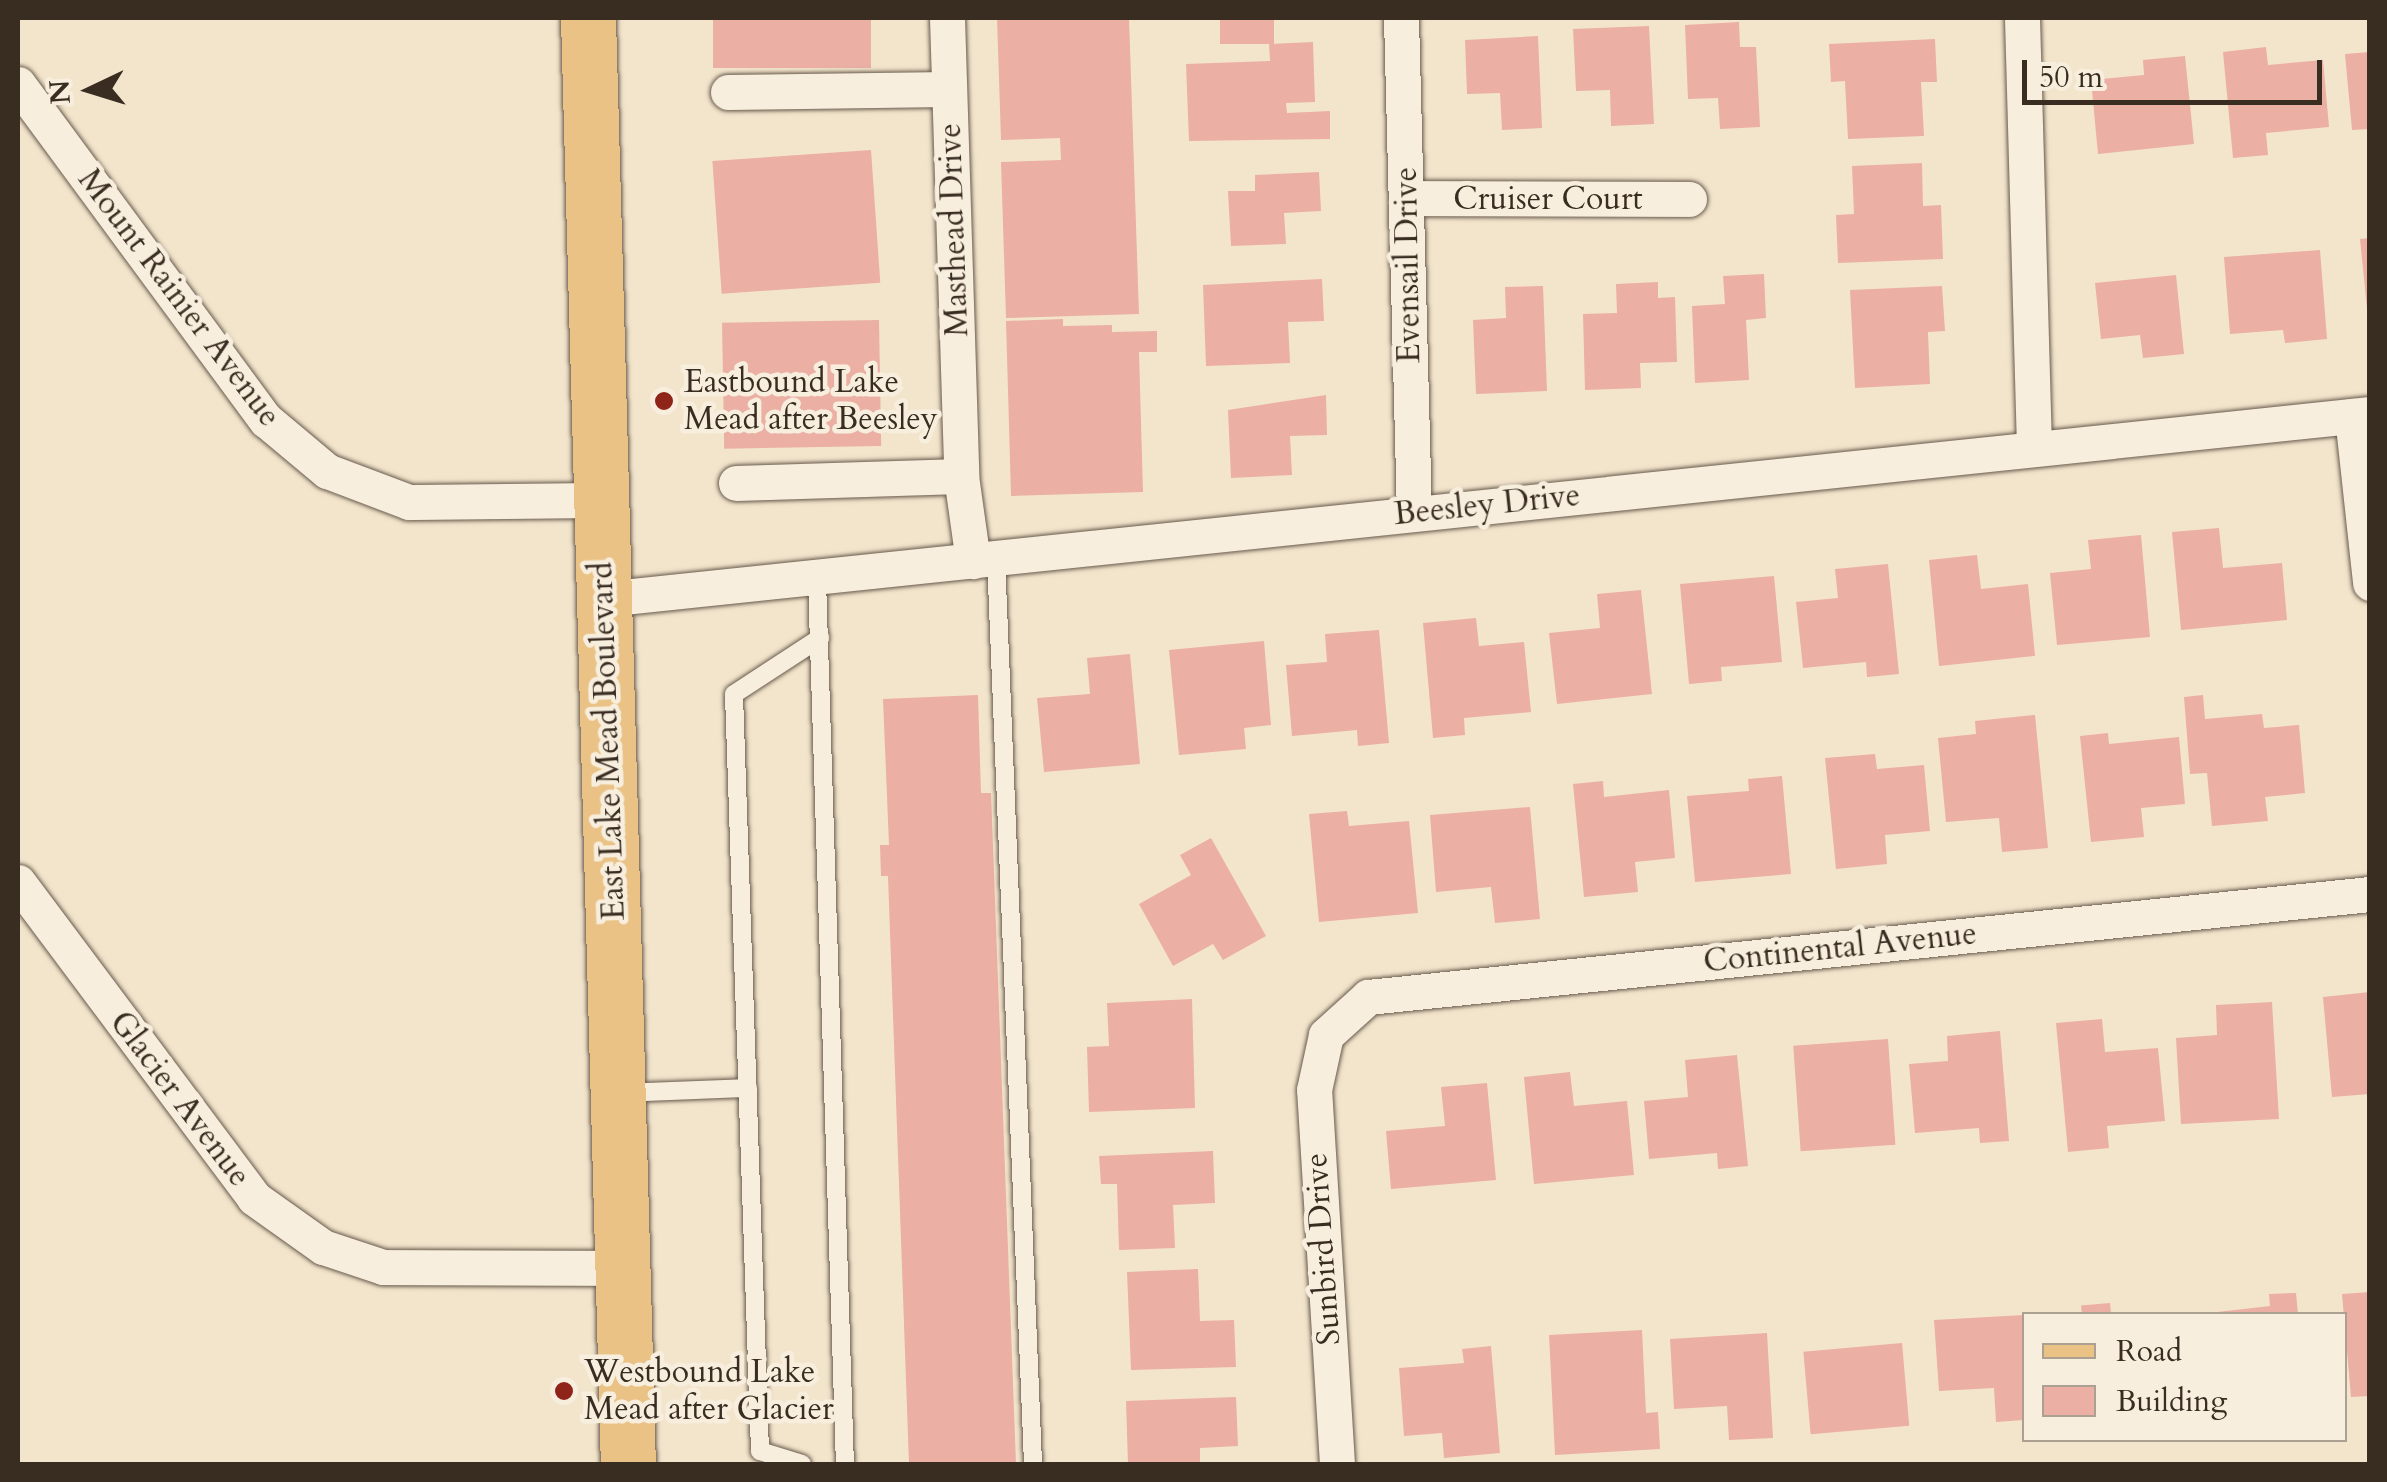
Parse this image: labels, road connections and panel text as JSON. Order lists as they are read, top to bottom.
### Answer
{
  "streets": {
    "main road": ["East Lake Mead Boulevard"],
    "street": [
      "Cruiser Court",
      "Masthead Drive",
      "Evensail Drive",
      "Mount Rainier Avenue",
      "Beesley Drive",
      "Continental Avenue",
      "Glacier Avenue",
      "Sunbird Drive"
    ]
  },
  "crossings": [
    ["Cruiser Court", "Evensail Drive"],
    ["Masthead Drive", "Beesley Drive"],
    ["Evensail Drive", "Beesley Drive"],
    ["Mount Rainier Avenue", "East Lake Mead Boulevard"],
    ["Beesley Drive", "East Lake Mead Boulevard"],
    ["East Lake Mead Boulevard", "Glacier Avenue"],
    ["Continental Avenue", "Sunbird Drive"]
  ],
  "places": ["Eastbound Lake Mead after Beesley", "Westbound Lake Mead after Glacier"],
  "legend": ["Road", "Building"],
  "scale_bar": "50 m",
  "north": "left"
}
